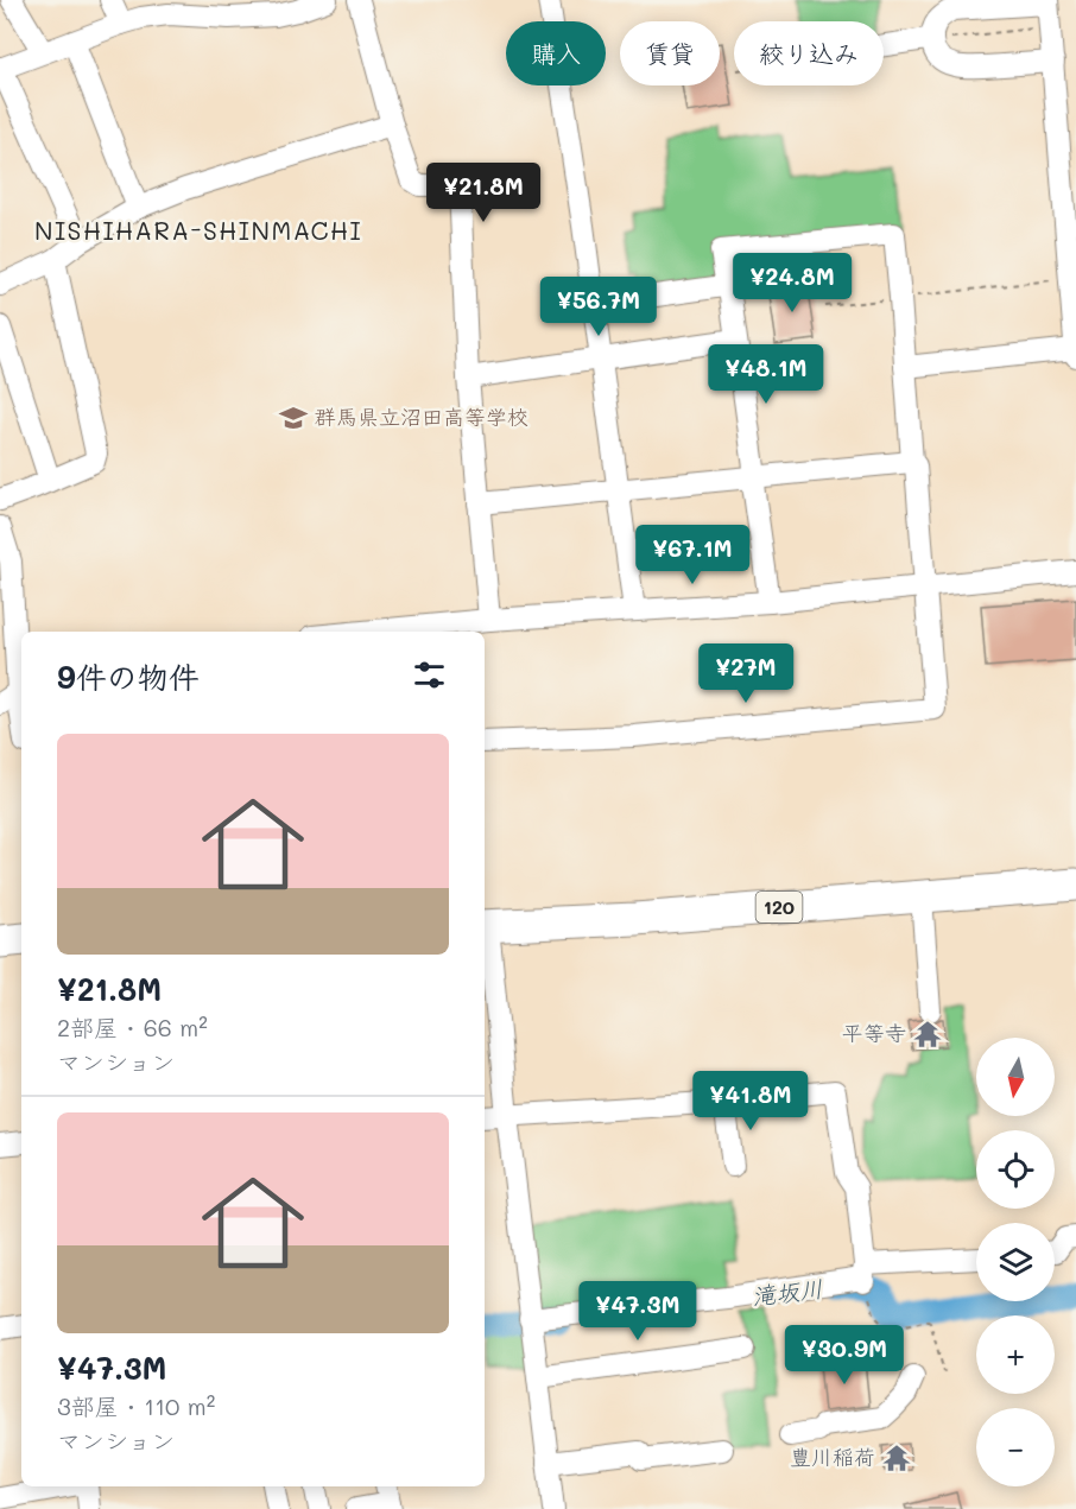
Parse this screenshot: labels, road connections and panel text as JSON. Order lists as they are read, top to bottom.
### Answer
{
  "streets": {
    "highway": ["120"]
  },
  "districts": ["NISHIHARA-SHINMACHI"],
  "water": ["滝坂川"],
  "places": {
    "school or university": ["群馬県立沼田高等学校"],
    "temple": ["平等寺", "豊川稲荷"]
  },
  "north": "bottom",
  "page": {
    "chip": ["購入", "賃貸", "絞り込み"],
    "price": [
      "¥21.8M",
      "¥24.8M",
      "¥56.7M",
      "¥48.1M",
      "¥67.1M",
      "¥27M",
      "¥41.8M",
      "¥47.3M",
      "¥30.9M"
    ],
    "heading": "9件の物件",
    "list": [
      {
        "name": "¥21.8M",
        "note": "2部屋 · 66 m² · マンション"
      },
      {
        "name": "¥47.3M",
        "note": "3部屋 · 110 m² · マンション"
      }
    ],
    "map_buttons": ["+", "−"]
  }
}
